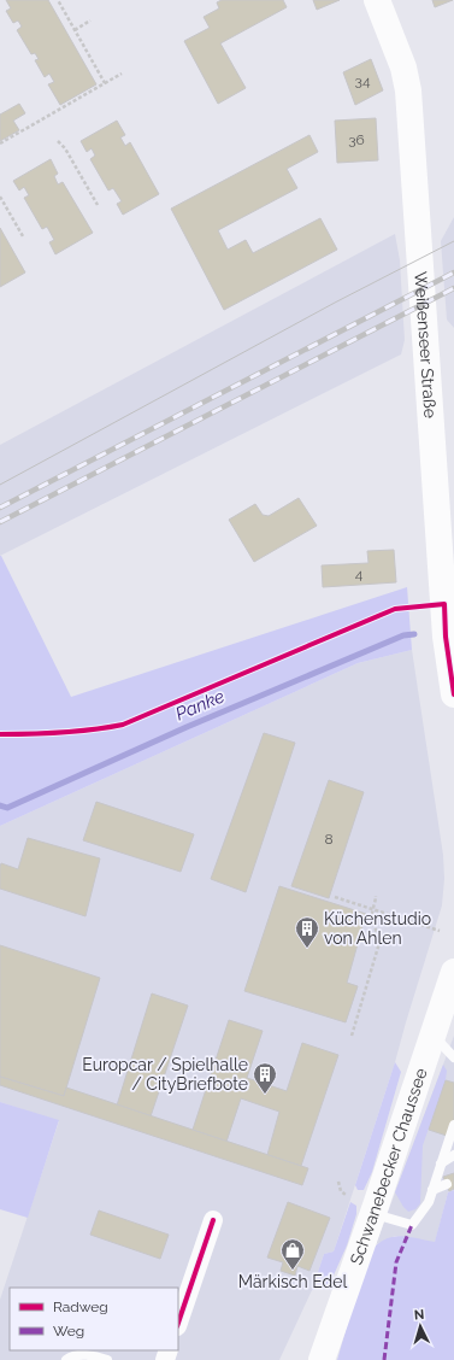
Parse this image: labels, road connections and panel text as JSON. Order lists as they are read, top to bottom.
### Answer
{
  "streets": {
    "main road": ["Weißenseer Straße", "Schwanebecker Chaussee"]
  },
  "water": ["Panke"],
  "places": {
    "building": ["Küchenstudio von Ahlen", "Europcar / Spielhalle / CityBriefbote"],
    "shop": ["Märkisch Edel"]
  },
  "house_numbers": [
    "34",
    "36",
    "4",
    "8"
  ],
  "legend": ["Radweg", "Weg"],
  "north": "top"
}
